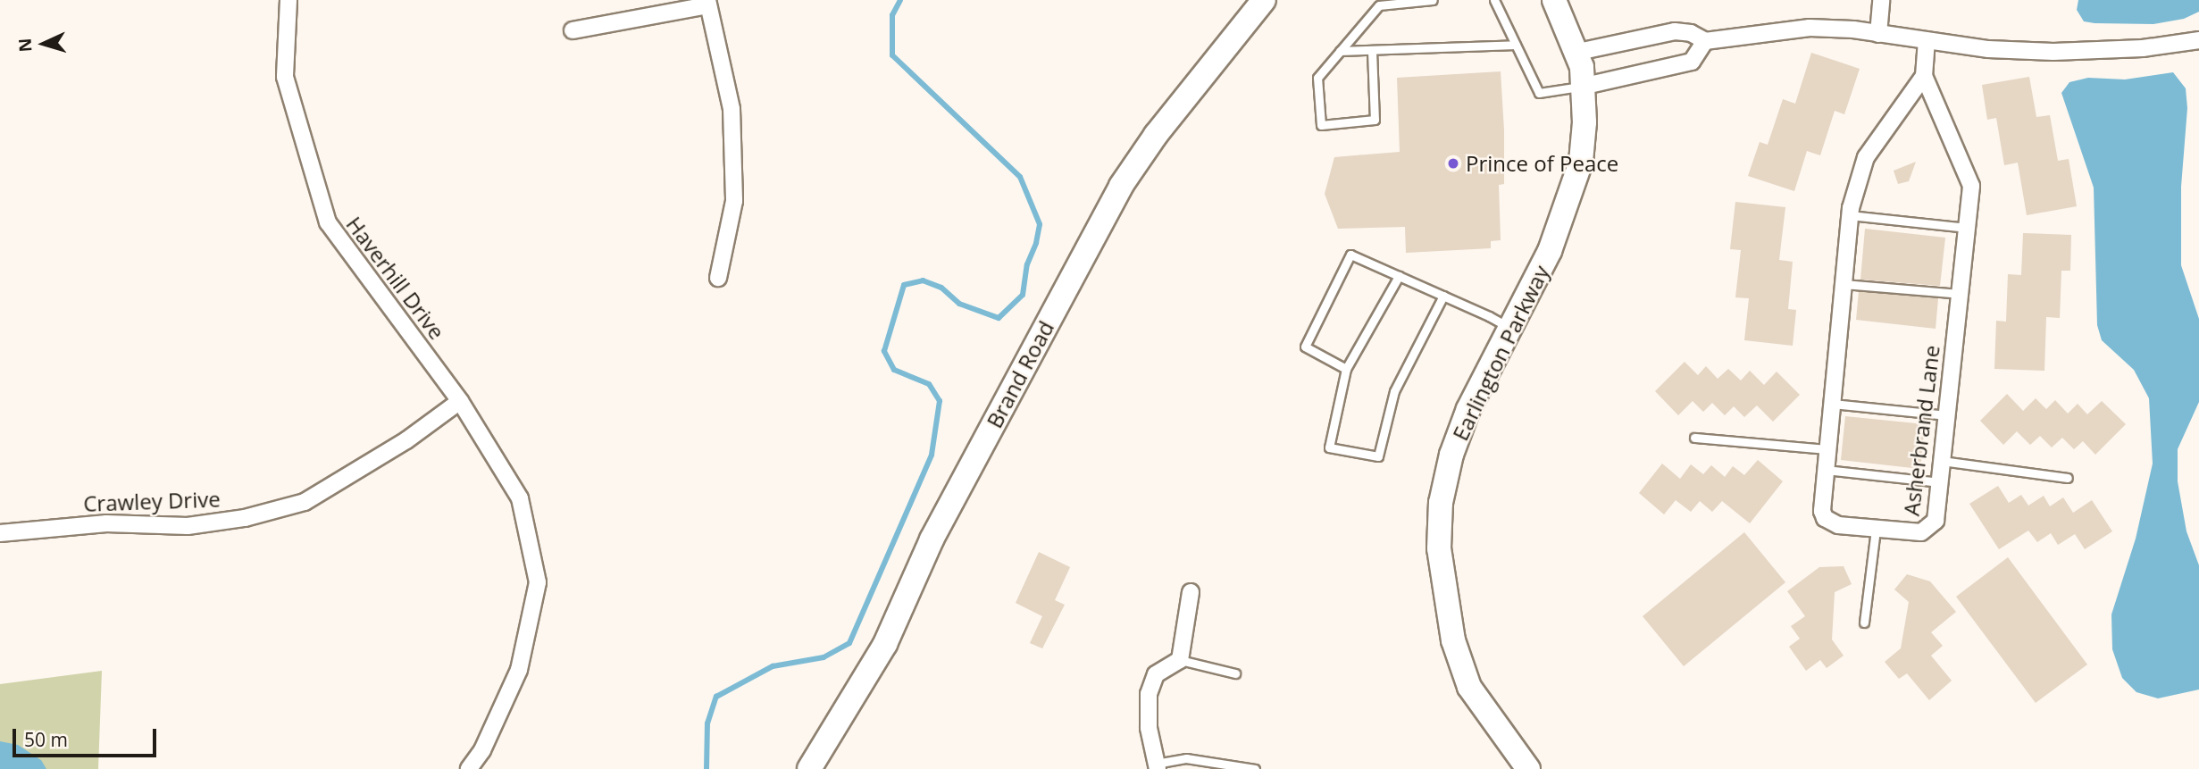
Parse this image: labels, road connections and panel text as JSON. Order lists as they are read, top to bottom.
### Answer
{
  "streets": {
    "main road": ["Earlington Parkway", "Brand Road"],
    "street": ["Haverhill Drive", "Asherbrand Lane", "Crawley Drive"]
  },
  "crossings": [
    ["Haverhill Drive", "Crawley Drive"]
  ],
  "places": ["Prince of Peace"],
  "scale_bar": "50 m",
  "north": "left"
}
